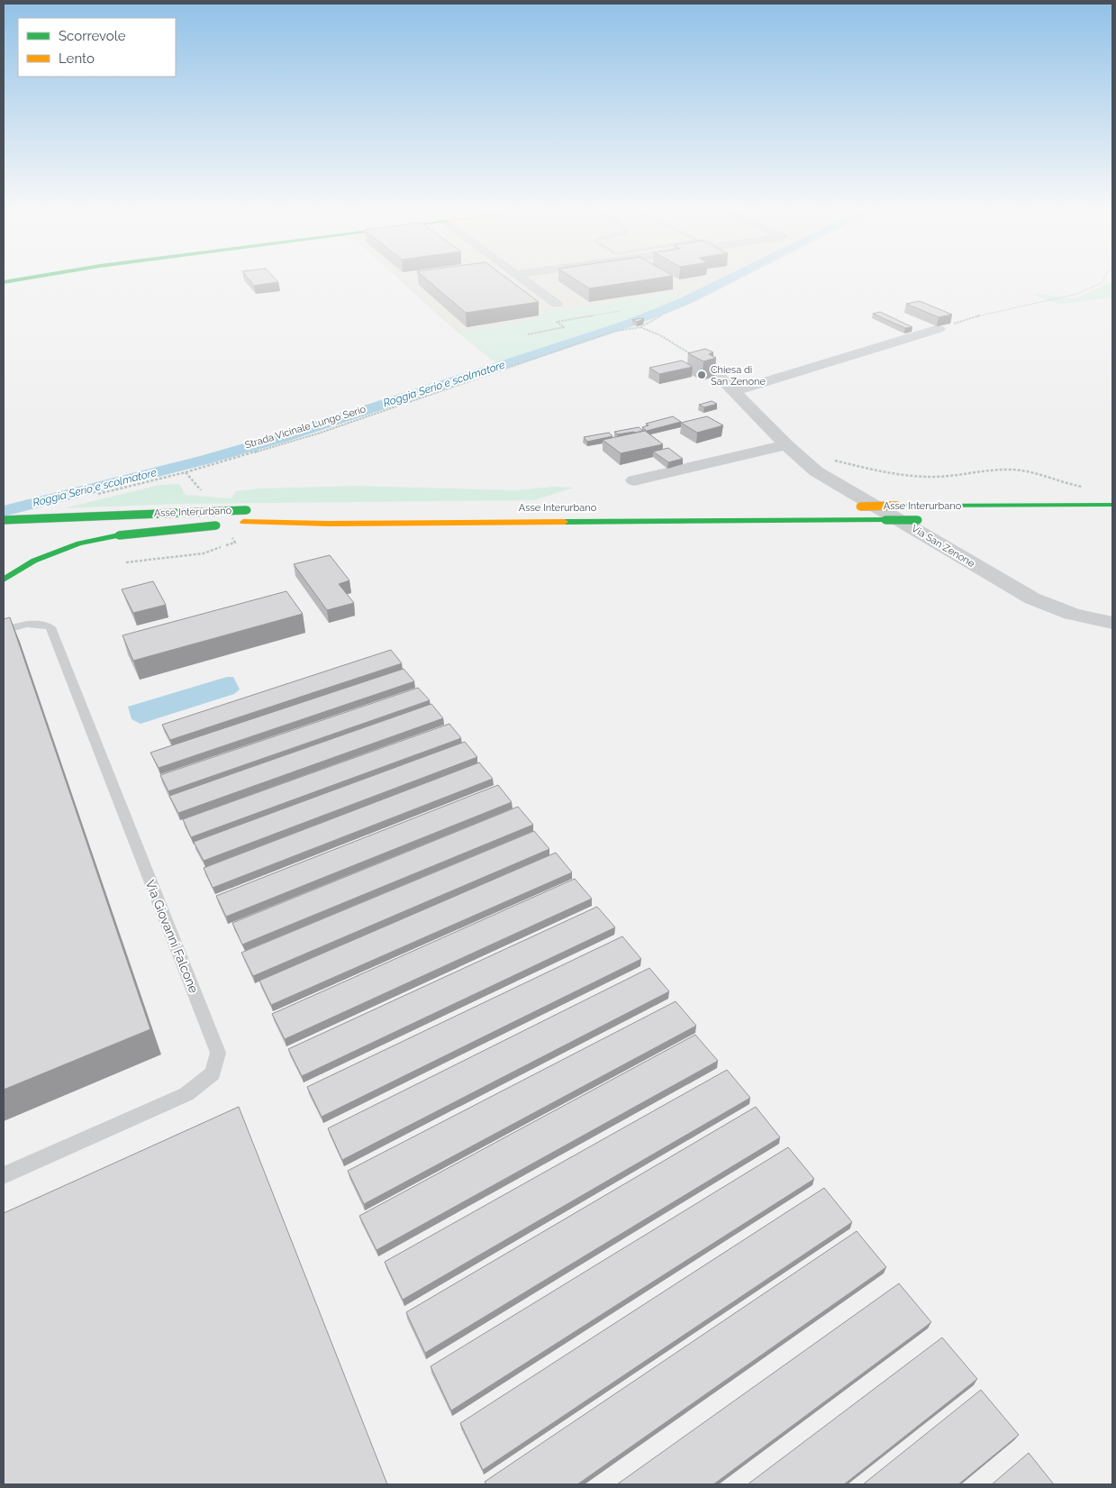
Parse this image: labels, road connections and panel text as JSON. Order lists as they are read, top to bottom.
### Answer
{
  "streets": {
    "main road": ["Asse Interurbano"],
    "street": ["Via San Zenone"],
    "lane": ["Via Giovanni Falcone"],
    "path": ["Strada Vicinale Lungo Serio"]
  },
  "water": ["Roggia Serio e scolmatore"],
  "places": ["Chiesa di San Zenone"],
  "legend": ["Scorrevole", "Lento"]
}
